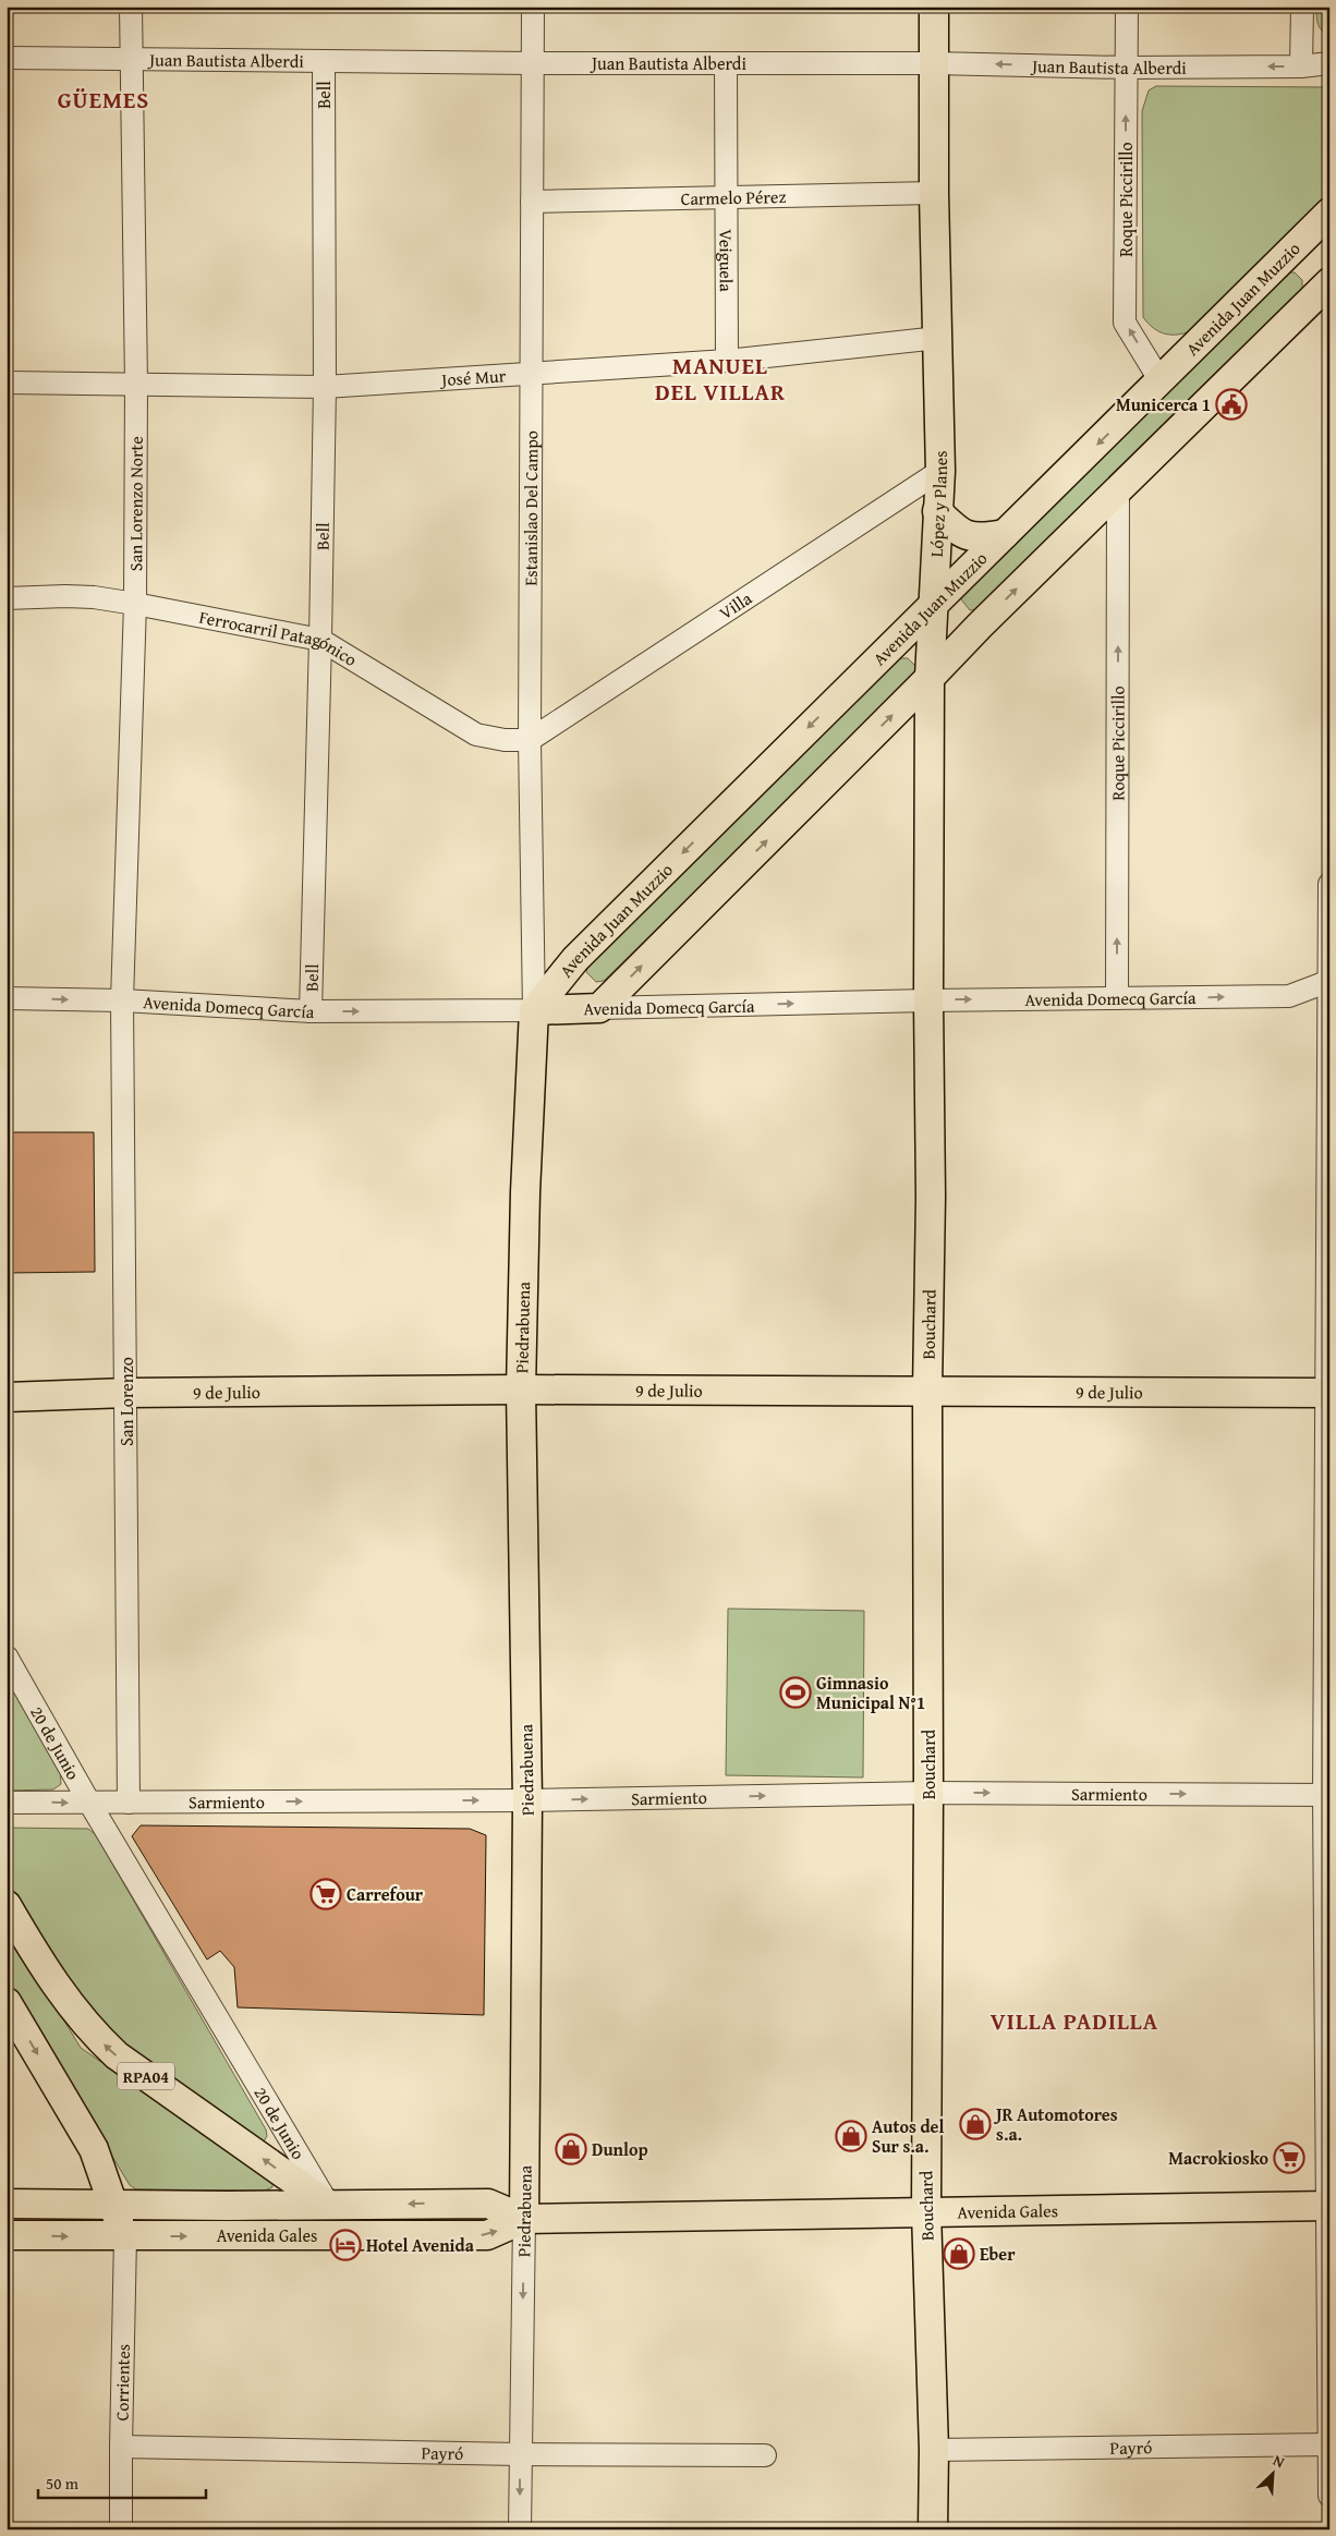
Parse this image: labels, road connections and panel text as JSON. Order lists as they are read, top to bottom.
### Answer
{
  "streets": {
    "main road": [
      "Avenida Juan Muzzio",
      "López y Planes",
      "Avenida Domecq García",
      "Bouchard",
      "Piedrabuena",
      "9 de Julio",
      "20 de Junio",
      "RPA04",
      "Avenida Gales"
    ],
    "street": [
      "Juan Bautista Alberdi",
      "Bell",
      "Carmelo Pérez",
      "Roque Piccirillo",
      "Veiguela",
      "José Mur",
      "San Lorenzo Norte",
      "Estanislao Del Campo",
      "Villa",
      "Ferrocarril Patagónico",
      "San Lorenzo",
      "Sarmiento",
      "Corrientes",
      "Payró"
    ]
  },
  "crossings": [
    ["Juan Bautista Alberdi", "Bell"],
    ["Juan Bautista Alberdi", "Roque Piccirillo"],
    ["Juan Bautista Alberdi", "Veiguela"],
    ["Juan Bautista Alberdi", "San Lorenzo Norte"],
    ["Juan Bautista Alberdi", "López y Planes"],
    ["Juan Bautista Alberdi", "Estanislao Del Campo"],
    ["Bell", "José Mur"],
    ["Bell", "Ferrocarril Patagónico"],
    ["Bell", "Avenida Domecq García"],
    ["Carmelo Pérez", "Veiguela"],
    ["Carmelo Pérez", "López y Planes"],
    ["Carmelo Pérez", "Estanislao Del Campo"],
    ["Roque Piccirillo", "Avenida Juan Muzzio"],
    ["Roque Piccirillo", "Avenida Domecq García"],
    ["Veiguela", "José Mur"],
    ["Avenida Juan Muzzio", "López y Planes"],
    ["Avenida Juan Muzzio", "Estanislao Del Campo"],
    ["Avenida Juan Muzzio", "Avenida Domecq García"],
    ["Avenida Juan Muzzio", "Piedrabuena"],
    ["José Mur", "San Lorenzo Norte"],
    ["José Mur", "López y Planes"],
    ["José Mur", "Estanislao Del Campo"],
    ["San Lorenzo Norte", "Ferrocarril Patagónico"],
    ["San Lorenzo Norte", "Avenida Domecq García"],
    ["San Lorenzo Norte", "San Lorenzo"],
    ["López y Planes", "Villa"],
    ["López y Planes", "Avenida Domecq García"],
    ["López y Planes", "Bouchard"],
    ["Estanislao Del Campo", "Villa"],
    ["Estanislao Del Campo", "Ferrocarril Patagónico"],
    ["Estanislao Del Campo", "Avenida Domecq García"],
    ["Estanislao Del Campo", "Piedrabuena"],
    ["Villa", "Ferrocarril Patagónico"],
    ["Avenida Domecq García", "Bouchard"],
    ["Avenida Domecq García", "Piedrabuena"],
    ["Avenida Domecq García", "San Lorenzo"],
    ["Bouchard", "9 de Julio"],
    ["Bouchard", "Sarmiento"],
    ["Bouchard", "Avenida Gales"],
    ["Bouchard", "Payró"],
    ["Piedrabuena", "9 de Julio"],
    ["Piedrabuena", "Sarmiento"],
    ["Piedrabuena", "Avenida Gales"],
    ["Piedrabuena", "Payró"],
    ["9 de Julio", "San Lorenzo"],
    ["San Lorenzo", "Sarmiento"],
    ["20 de Junio", "Sarmiento"],
    ["20 de Junio", "Avenida Gales"],
    ["Avenida Gales", "Corrientes"],
    ["Corrientes", "Payró"]
  ],
  "one_way": ["Roque Piccirillo", "Avenida Domecq García", "Sarmiento"],
  "districts": ["GÜEMES", "MANUEL DEL VILLAR", "VILLA PADILLA"],
  "places": {
    "public building": ["Municerca 1"],
    "sports": ["Gimnasio Municipal N°1"],
    "supermarket": ["Carrefour", "Macrokiosko"],
    "shop": [
      "JR Automotores s.a.",
      "Autos del Sur s.a.",
      "Dunlop",
      "Eber"
    ],
    "hotel": ["Hotel Avenida"]
  },
  "scale_bar": "50 m",
  "north": "top right"
}
